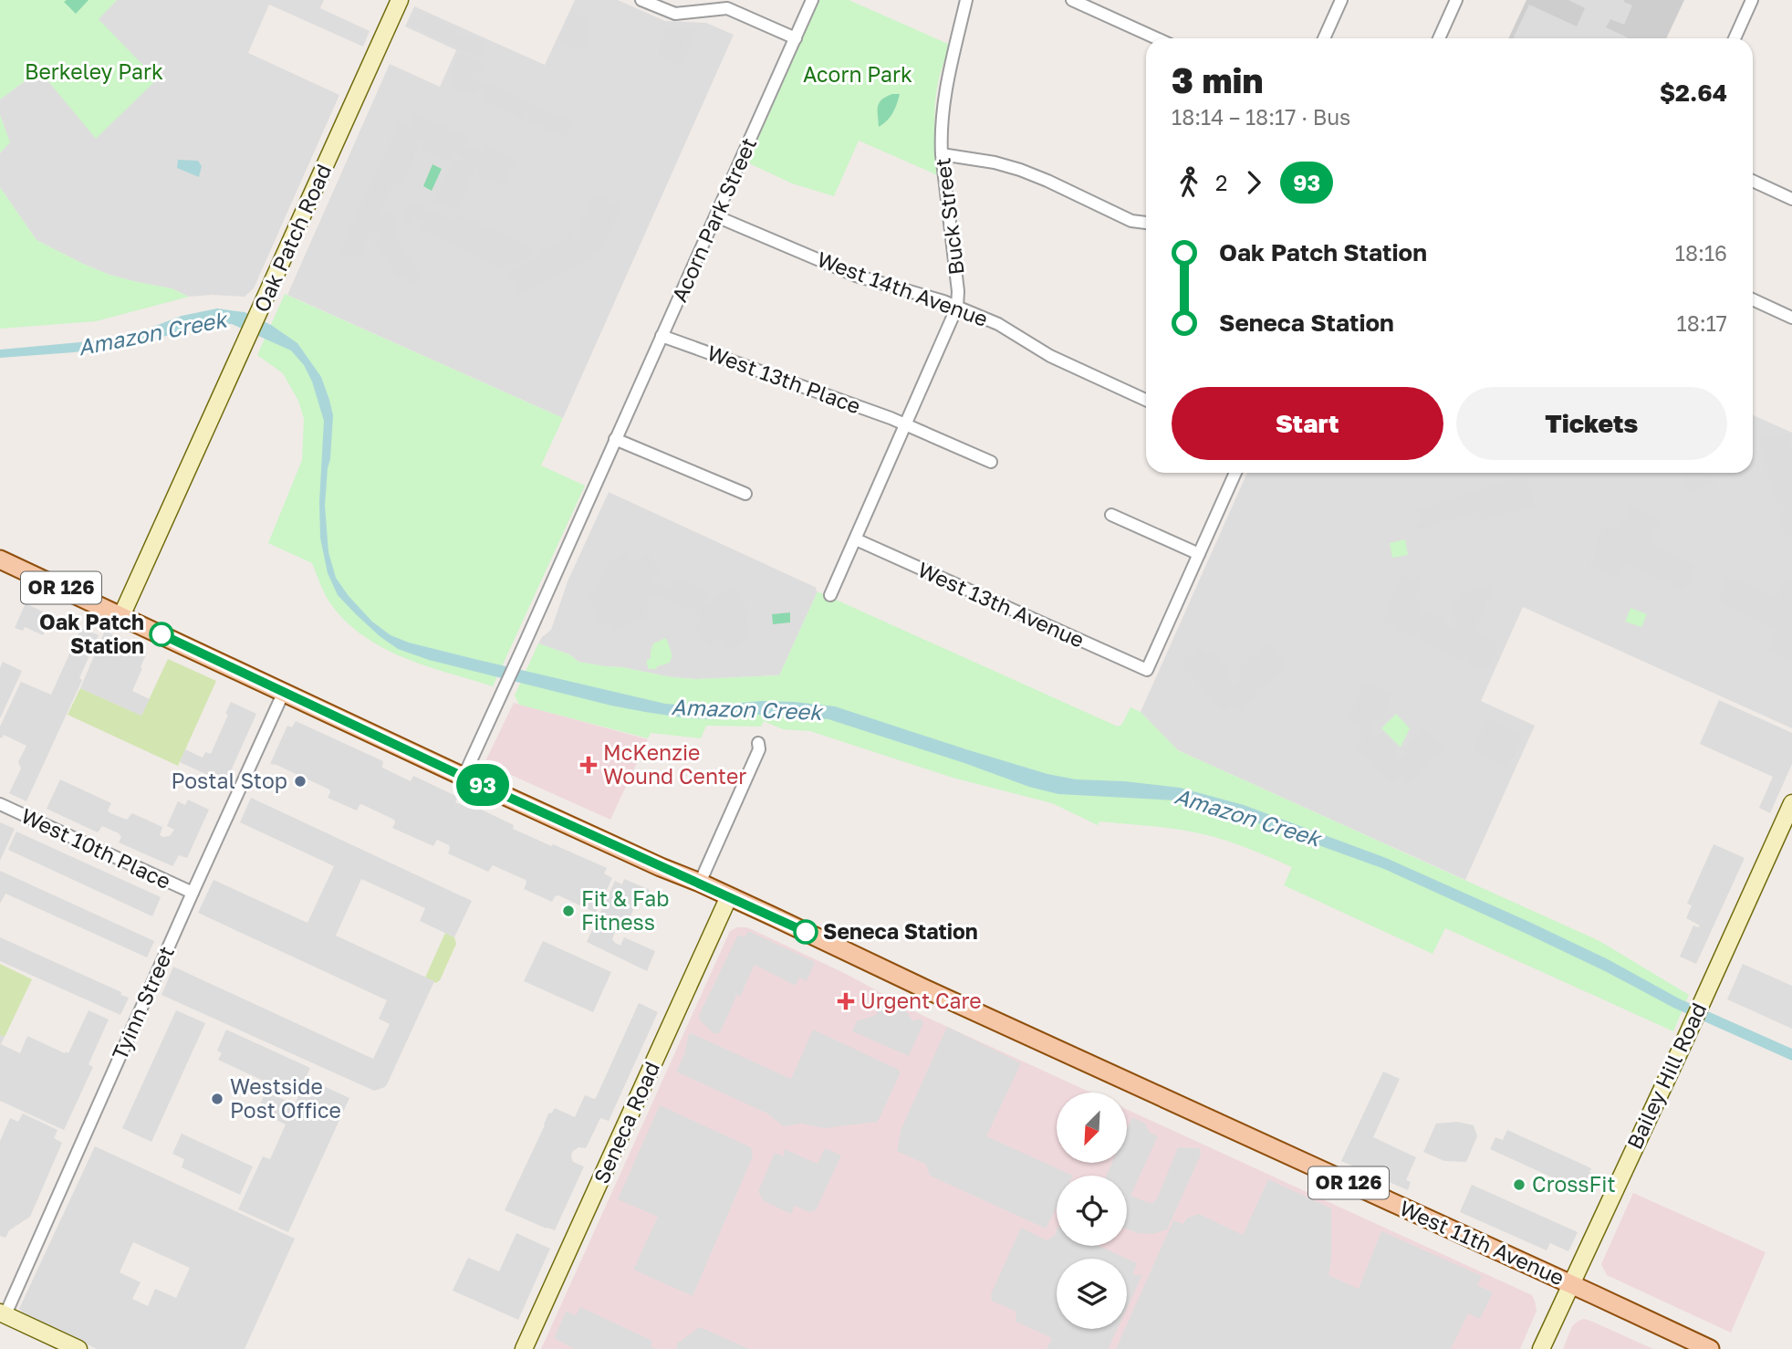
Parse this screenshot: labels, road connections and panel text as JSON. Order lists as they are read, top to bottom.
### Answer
{
  "streets": {
    "main road": [
      "Oak Patch Road",
      "OR 126",
      "Bailey Hill Road",
      "Seneca Road",
      "West 11th Avenue"
    ],
    "street": [
      "Buck Street",
      "Acorn Park Street",
      "West 14th Avenue",
      "West 13th Place",
      "West 13th Avenue",
      "West 10th Place",
      "Tyinn Street"
    ]
  },
  "crossings": [
    ["Buck Street", "West 14th Avenue"],
    ["Buck Street", "West 13th Place"],
    ["Buck Street", "West 13th Avenue"],
    ["Acorn Park Street", "West 14th Avenue"],
    ["Acorn Park Street", "West 13th Place"],
    ["Acorn Park Street", "West 11th Avenue"],
    ["Oak Patch Road", "West 11th Avenue"],
    ["West 10th Place", "Tyinn Street"],
    ["Tyinn Street", "West 11th Avenue"],
    ["Bailey Hill Road", "West 11th Avenue"],
    ["Seneca Road", "West 11th Avenue"]
  ],
  "water": ["Amazon Creek"],
  "parks": ["Berkeley Park", "Acorn Park"],
  "places": {
    "other": [
      "Oak Patch Station",
      "Postal Stop",
      "Fit & Fab Fitness",
      "Seneca Station",
      "Westside Post Office",
      "CrossFit"
    ],
    "health": ["McKenzie Wound Center", "Urgent Care"]
  },
  "lines": ["bus line 93"],
  "north": "bottom left",
  "page": {
    "on_map": "93",
    "heading": ["3 min", "18:14 – 18:17 · Bus", "$2.64"],
    "legs": ["2", "93"],
    "list": [
      {
        "name": "Oak Patch Station",
        "value": "18:16"
      },
      {
        "name": "Seneca Station",
        "value": "18:17"
      }
    ],
    "buttons": ["Start", "Tickets"]
  }
}
